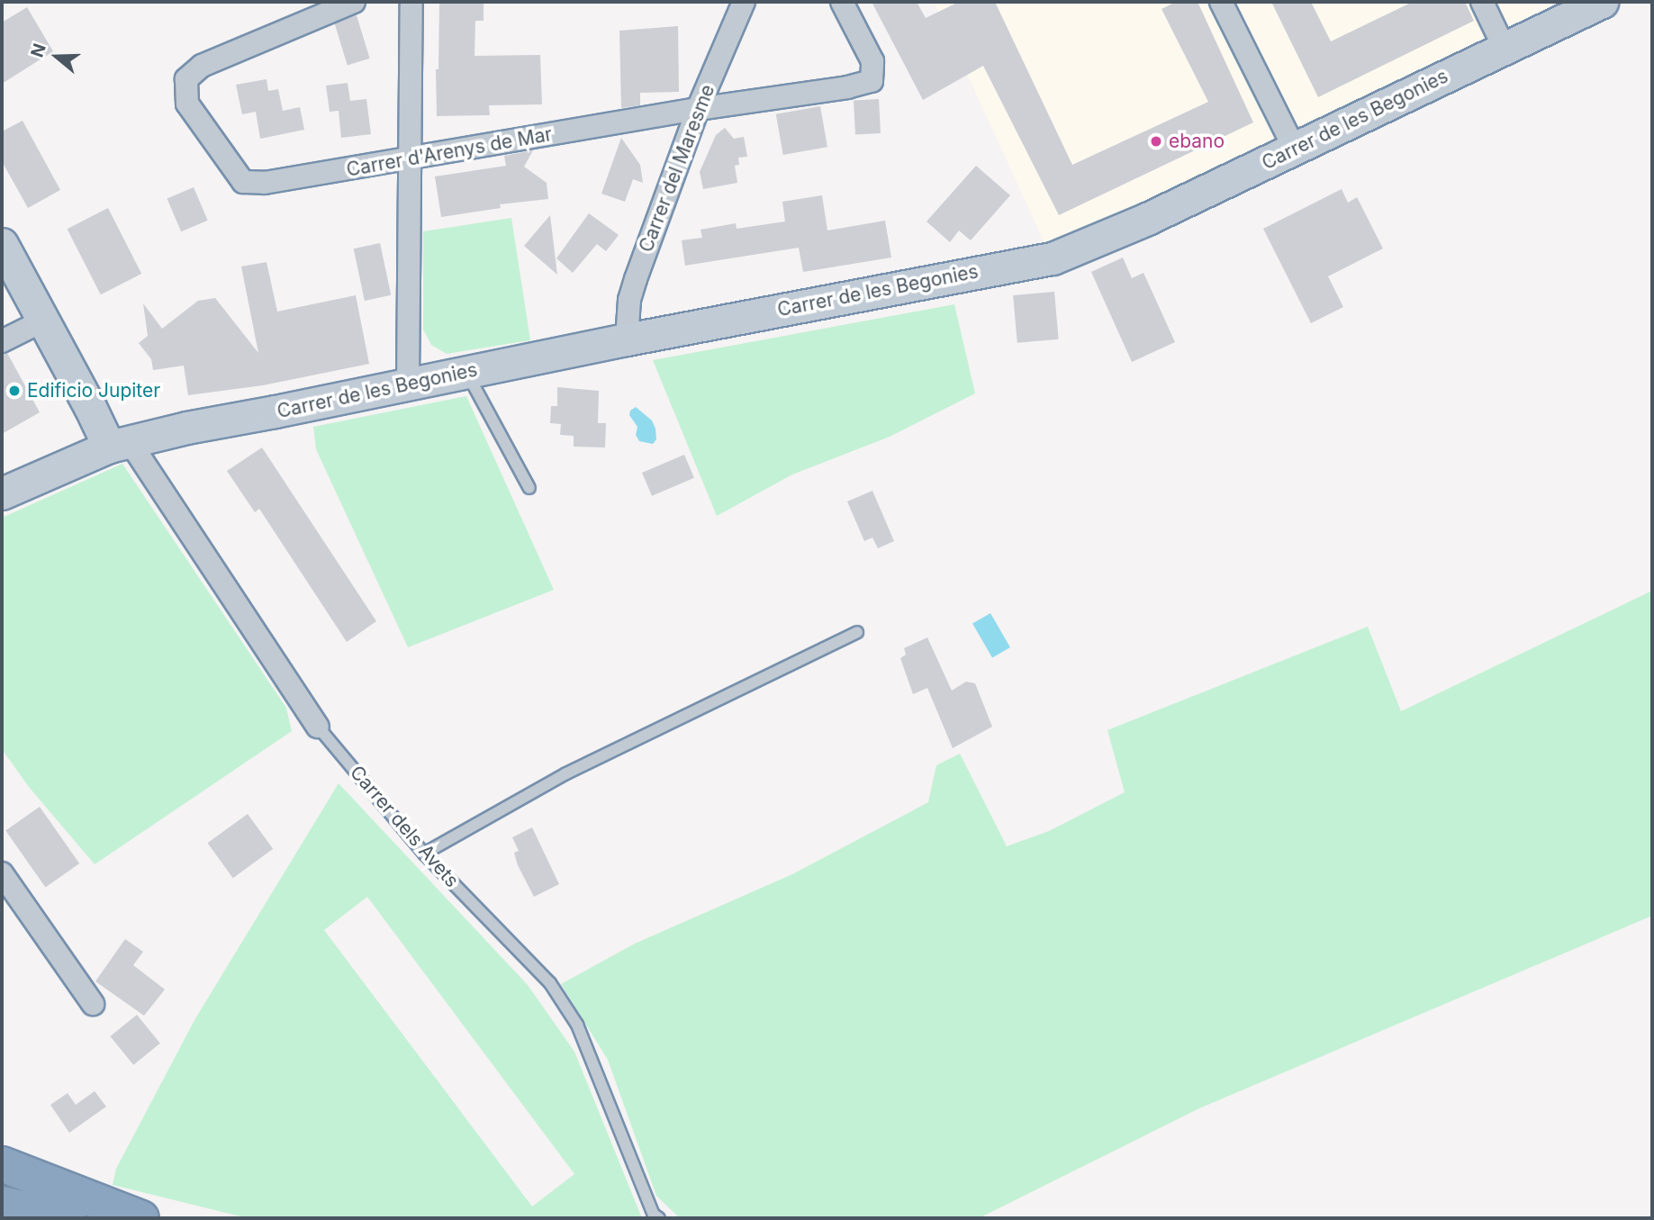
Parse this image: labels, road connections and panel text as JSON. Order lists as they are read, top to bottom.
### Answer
{
  "streets": {
    "street": [
      "Carrer de les Begonies",
      "Carrer d'Arenys de Mar",
      "Carrer del Maresme",
      "Carrer dels Avets"
    ]
  },
  "crossings": [
    ["Carrer de les Begonies", "Carrer del Maresme"],
    ["Carrer de les Begonies", "Carrer dels Avets"],
    ["Carrer d'Arenys de Mar", "Carrer del Maresme"]
  ],
  "places": ["ebano", "Edificio Jupiter"],
  "north": "left"
}
